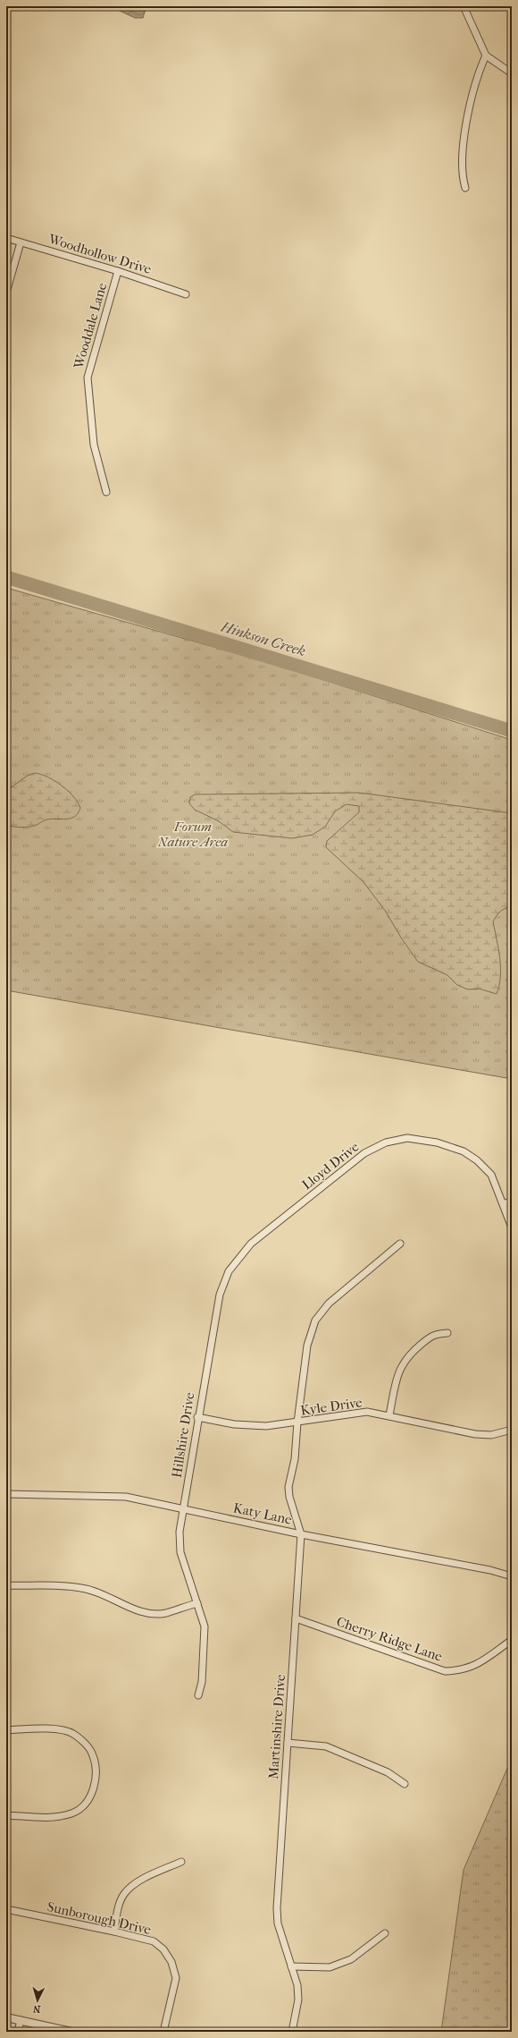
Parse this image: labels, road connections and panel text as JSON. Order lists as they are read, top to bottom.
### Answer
{
  "streets": {
    "street": [
      "Woodhollow Drive",
      "Wooddale Lane",
      "Lloyd Drive",
      "Kyle Drive",
      "Hillshire Drive",
      "Katy Lane",
      "Cherry Ridge Lane",
      "Martinshire Drive",
      "Sunborough Drive"
    ]
  },
  "crossings": [
    ["Woodhollow Drive", "Wooddale Lane"],
    ["Lloyd Drive", "Hillshire Drive"],
    ["Kyle Drive", "Hillshire Drive"],
    ["Kyle Drive", "Martinshire Drive"],
    ["Hillshire Drive", "Katy Lane"],
    ["Katy Lane", "Martinshire Drive"],
    ["Cherry Ridge Lane", "Martinshire Drive"]
  ],
  "water": ["Hinkson Creek"],
  "parks": ["Forum Nature Area"],
  "north": "bottom"
}
